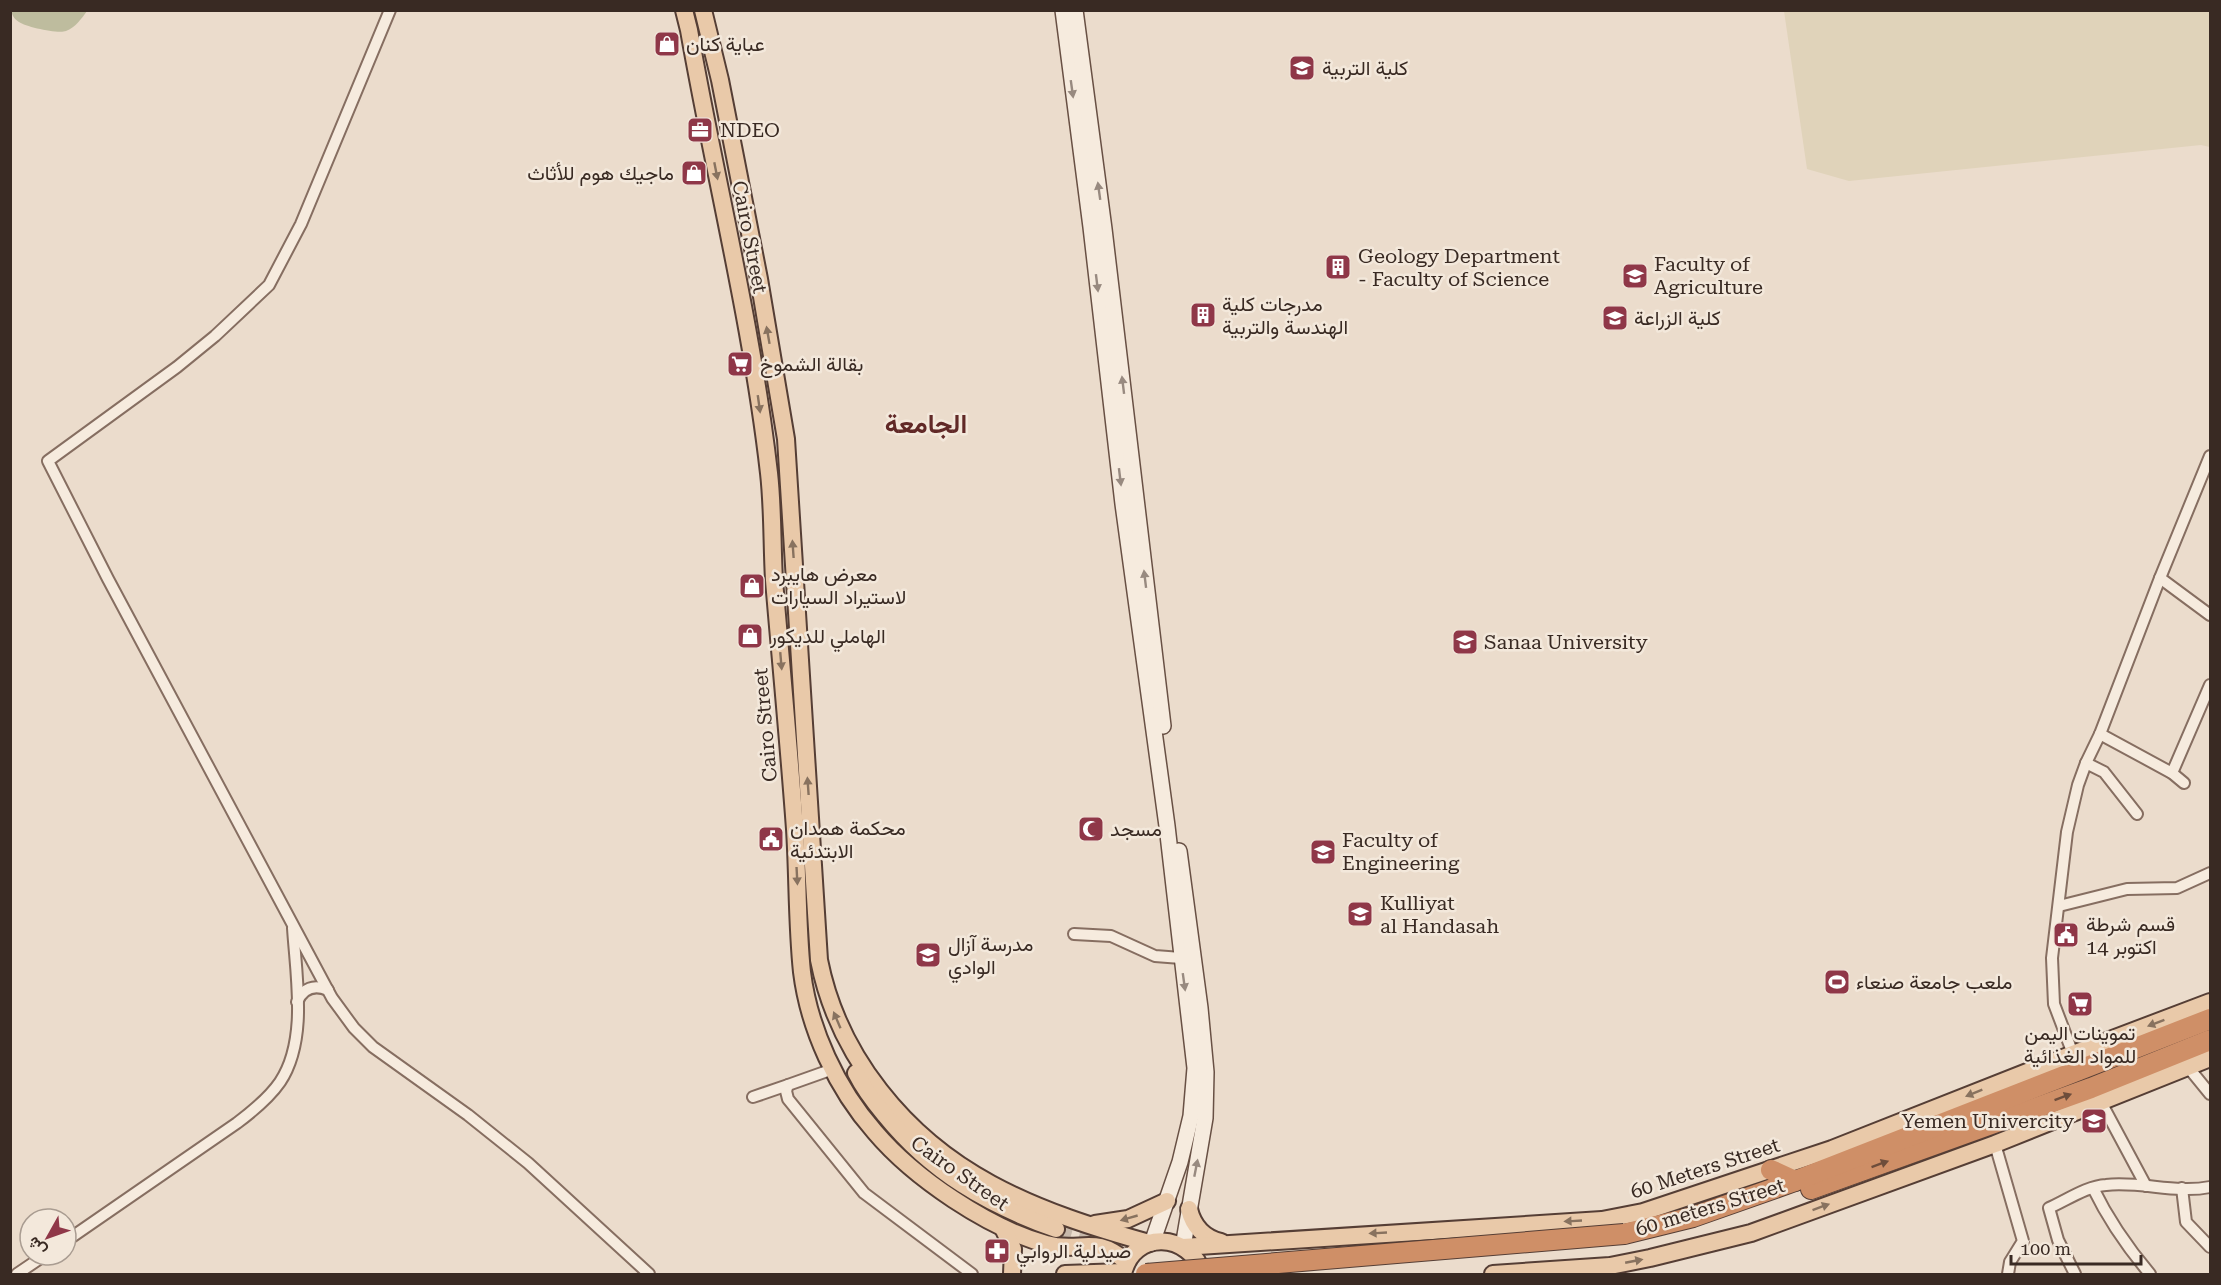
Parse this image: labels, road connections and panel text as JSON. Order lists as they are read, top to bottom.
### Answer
{
  "streets": {
    "highway": ["60 meters Street"],
    "main road": ["Cairo Street", "60 Meters Street"]
  },
  "crossings": [
    ["Cairo Street", "60 Meters Street"],
    ["60 Meters Street", "60 meters Street"]
  ],
  "districts": ["الجامعة"],
  "places": {
    "shop": [
      "عباية كنان",
      "ماجيك هوم للأثاث",
      "معرض هايبرد لاستيراد السيارات",
      "الهاملي للديكور"
    ],
    "school or university": [
      "كلية التربية",
      "Faculty of Agriculture",
      "كلية الزراعة",
      "Sanaa University",
      "Faculty of Engineering",
      "Kulliyat al Handasah",
      "مدرسة آزال الوادي",
      "Yemen Univercity"
    ],
    "office": ["NDEO"],
    "building": ["Geology Department - Faculty of Science", "مدرجات كلية الهندسة والتربية"],
    "supermarket": ["بقالة الشموخ", "تموينات اليمن للمواد الغذائية"],
    "mosque": ["مسجد"],
    "public building": ["محكمة همدان الابتدئية", "قسم شرطة 14 اكتوبر"],
    "sports": ["ملعب جامعة صنعاء"],
    "pharmacy": ["صيدلية الروابي"]
  },
  "scale_bar": "100 m",
  "north": "bottom left"
}
